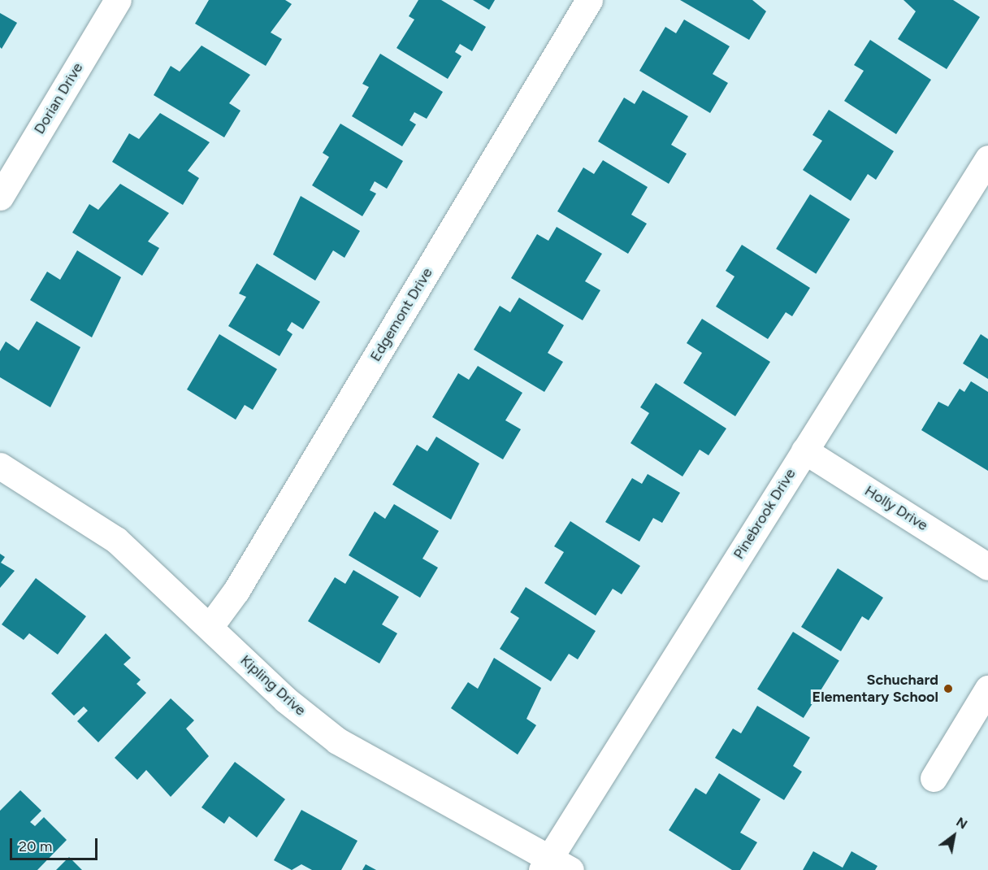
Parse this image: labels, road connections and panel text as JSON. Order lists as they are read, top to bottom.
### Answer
{
  "streets": {
    "street": [
      "Dorian Drive",
      "Edgemont Drive",
      "Holly Drive",
      "Pinebrook Drive",
      "Kipling Drive"
    ]
  },
  "crossings": [
    ["Edgemont Drive", "Kipling Drive"],
    ["Holly Drive", "Pinebrook Drive"],
    ["Pinebrook Drive", "Kipling Drive"]
  ],
  "places": ["Schuchard Elementary School"],
  "scale_bar": "20 m",
  "north": "top right"
}
